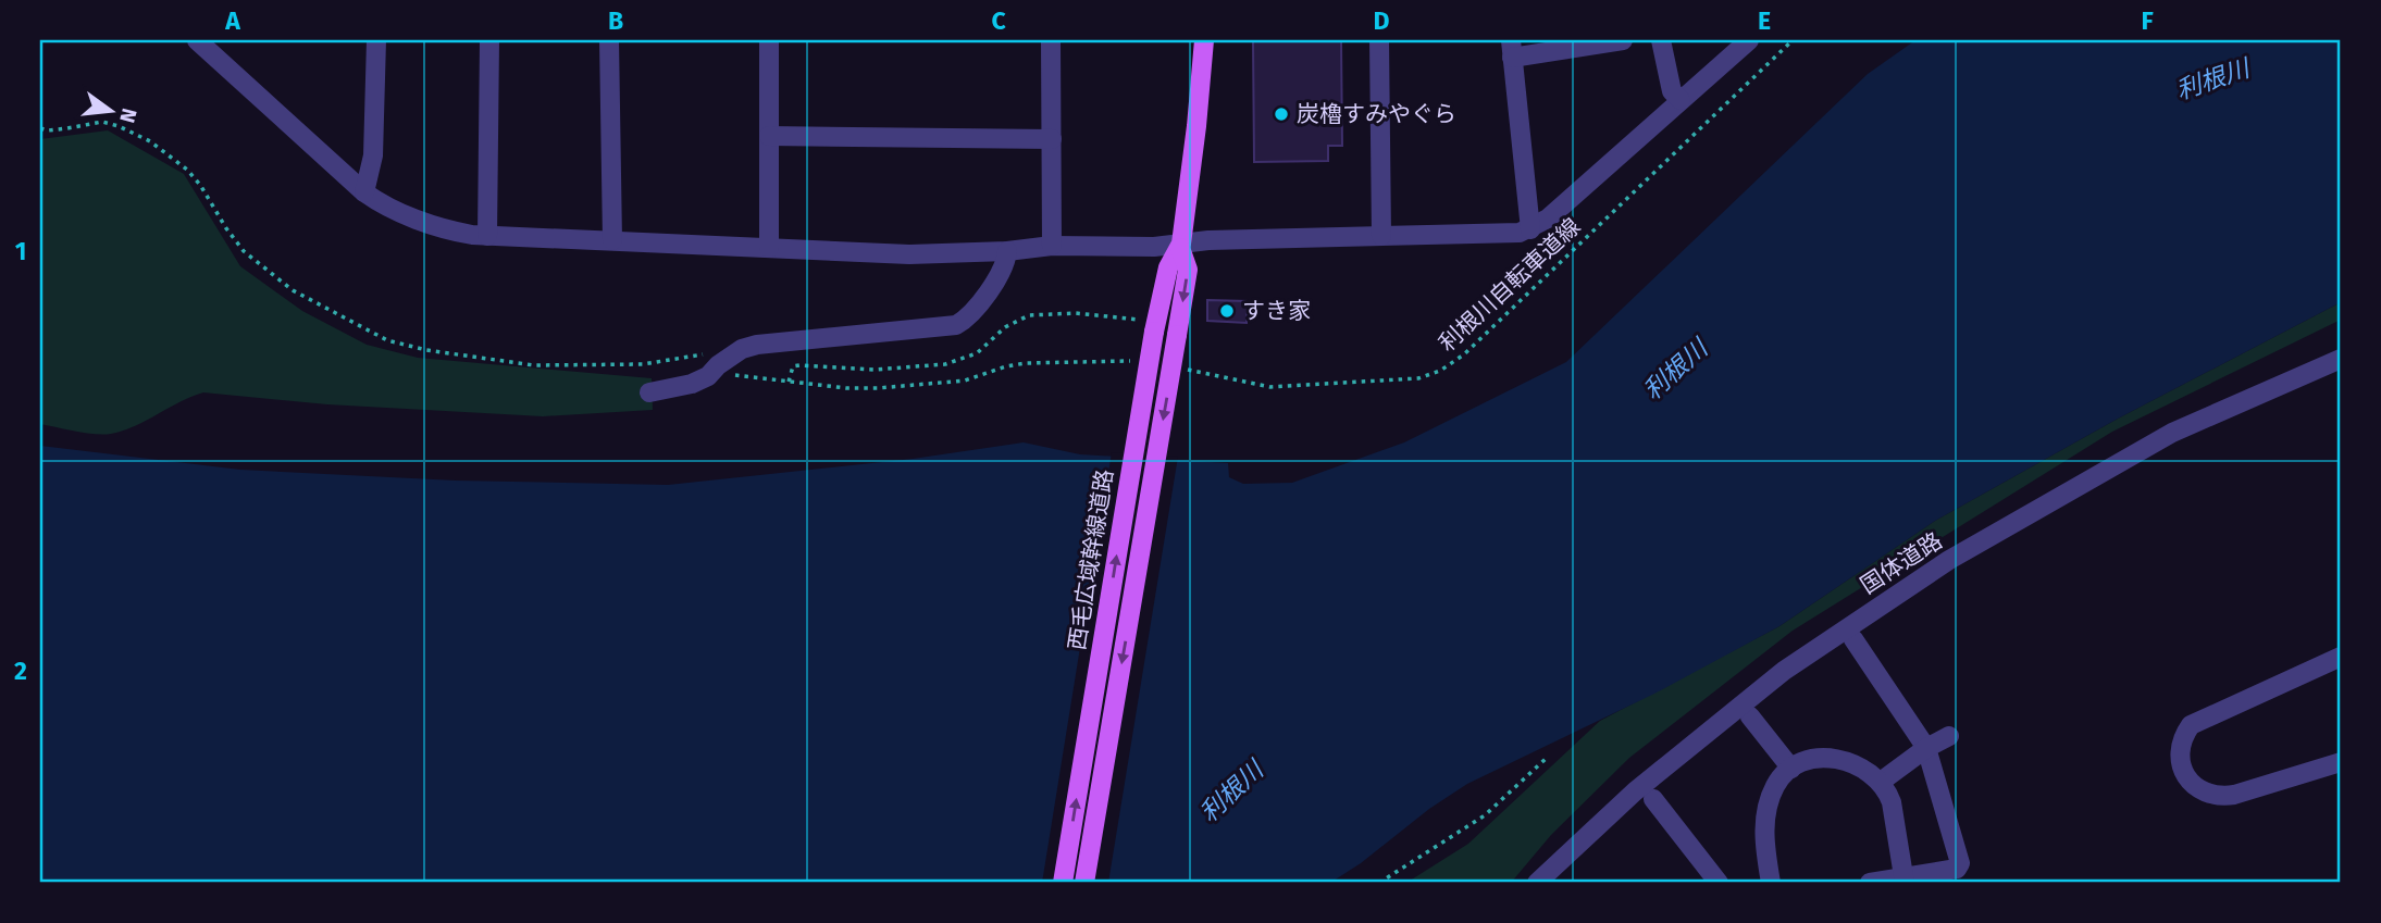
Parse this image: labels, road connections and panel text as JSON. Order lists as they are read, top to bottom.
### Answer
{
  "streets": {
    "main road": ["西毛広域幹線道路"],
    "street": ["国体道路"],
    "path": ["利根川自転車道線"]
  },
  "water": ["利根川"],
  "places": ["炭櫓すみやぐら", "すき家"],
  "north": "right",
  "grid": {
    "columns": [
      "A",
      "B",
      "C",
      "D",
      "E",
      "F"
    ],
    "rows": ["1", "2"]
  }
}
